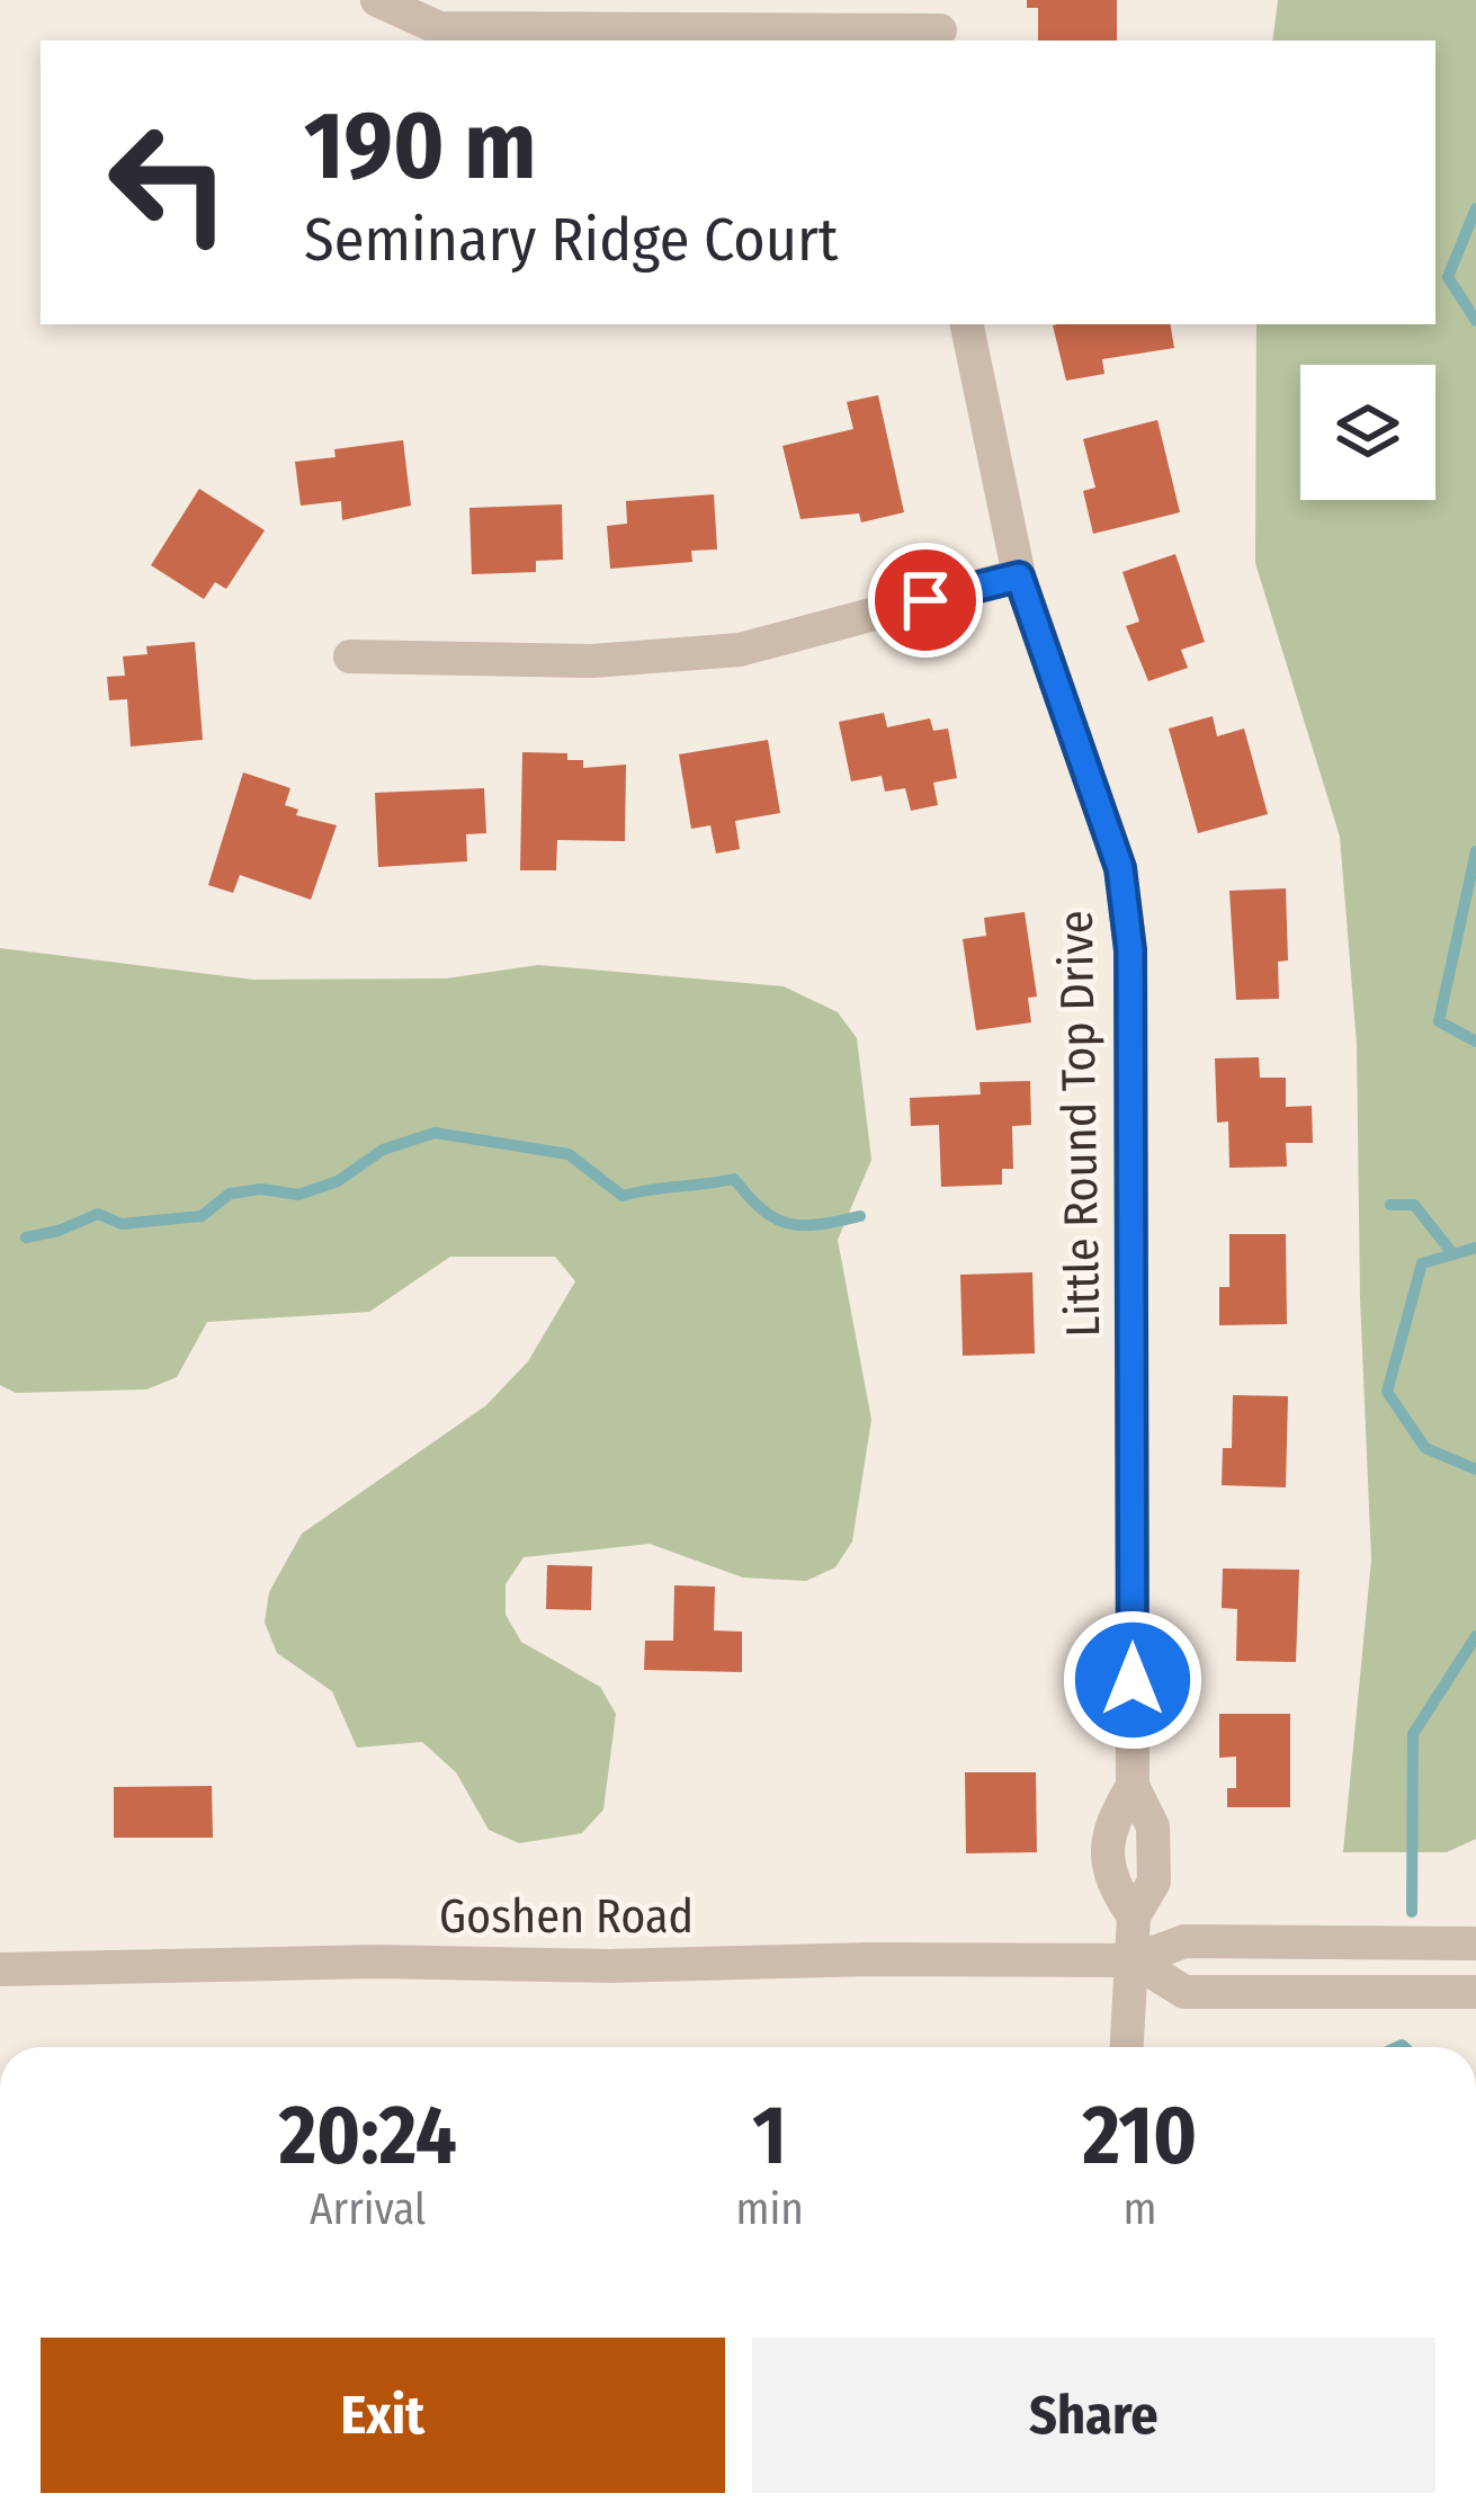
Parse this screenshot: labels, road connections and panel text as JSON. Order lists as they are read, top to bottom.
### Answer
{
  "streets": {
    "street": ["Little Round Top Drive", "Goshen Road"]
  },
  "crossings": [
    ["Little Round Top Drive", "Goshen Road"]
  ],
  "page": {
    "turn": ["190 m", "Seminary Ridge Court"],
    "eta": [
      "20:24",
      "Arrival",
      "1",
      "min",
      "210",
      "m"
    ],
    "buttons": ["Exit", "Share"]
  }
}
